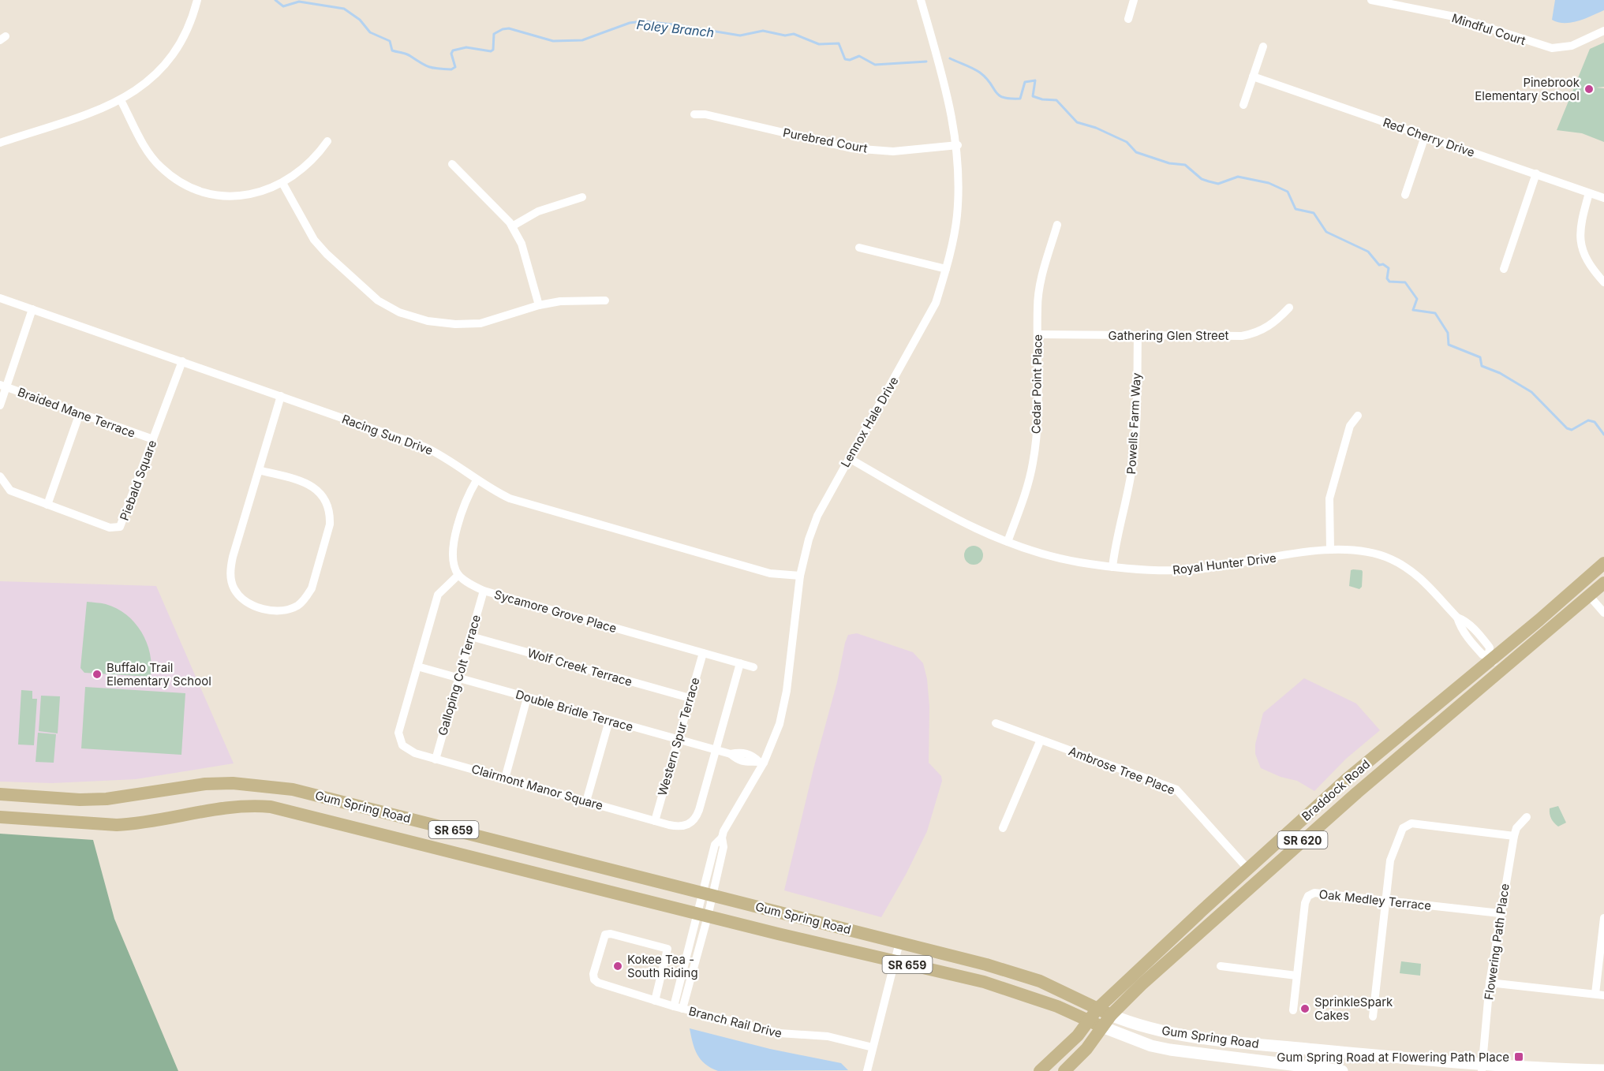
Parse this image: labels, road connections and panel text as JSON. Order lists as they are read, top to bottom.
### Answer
{
  "streets": {
    "main road": [
      "Braddock Road",
      "Gum Spring Road",
      "SR 659",
      "SR 620"
    ],
    "street": [
      "Mindful Court",
      "Red Cherry Drive",
      "Purebred Court",
      "Gathering Glen Street",
      "Cedar Point Place",
      "Braided Mane Terrace",
      "Lennox Hale Drive",
      "Powells Farm Way",
      "Racing Sun Drive",
      "Piebald Square",
      "Royal Hunter Drive",
      "Sycamore Grove Place",
      "Wolf Creek Terrace",
      "Galloping Colt Terrace",
      "Double Bridle Terrace",
      "Western Spur Terrace",
      "Ambrose Tree Place",
      "Clairmont Manor Square",
      "Oak Medley Terrace",
      "Flowering Path Place",
      "Branch Rail Drive"
    ]
  },
  "crossings": [
    ["Purebred Court", "Lennox Hale Drive"],
    ["Gathering Glen Street", "Cedar Point Place"],
    ["Gathering Glen Street", "Powells Farm Way"],
    ["Cedar Point Place", "Royal Hunter Drive"],
    ["Braided Mane Terrace", "Piebald Square"],
    ["Lennox Hale Drive", "Racing Sun Drive"],
    ["Lennox Hale Drive", "Royal Hunter Drive"],
    ["Lennox Hale Drive", "Double Bridle Terrace"],
    ["Lennox Hale Drive", "Gum Spring Road"],
    ["Lennox Hale Drive", "Branch Rail Drive"],
    ["Powells Farm Way", "Royal Hunter Drive"],
    ["Racing Sun Drive", "Piebald Square"],
    ["Royal Hunter Drive", "Braddock Road"],
    ["Sycamore Grove Place", "Galloping Colt Terrace"],
    ["Sycamore Grove Place", "Western Spur Terrace"],
    ["Sycamore Grove Place", "Clairmont Manor Square"],
    ["Wolf Creek Terrace", "Galloping Colt Terrace"],
    ["Wolf Creek Terrace", "Western Spur Terrace"],
    ["Galloping Colt Terrace", "Double Bridle Terrace"],
    ["Galloping Colt Terrace", "Clairmont Manor Square"],
    ["Double Bridle Terrace", "Western Spur Terrace"],
    ["Double Bridle Terrace", "Clairmont Manor Square"],
    ["Western Spur Terrace", "Clairmont Manor Square"],
    ["Ambrose Tree Place", "Braddock Road"],
    ["Braddock Road", "Gum Spring Road"],
    ["Gum Spring Road", "Flowering Path Place"],
    ["Oak Medley Terrace", "Flowering Path Place"]
  ],
  "water": ["Foley Branch"],
  "places": {
    "other": [
      "Pinebrook Elementary School",
      "Buffalo Trail Elementary School",
      "Kokee Tea - South Riding",
      "SprinkleSpark Cakes"
    ],
    "transit": ["Gum Spring Road at Flowering Path Place"]
  }
}
